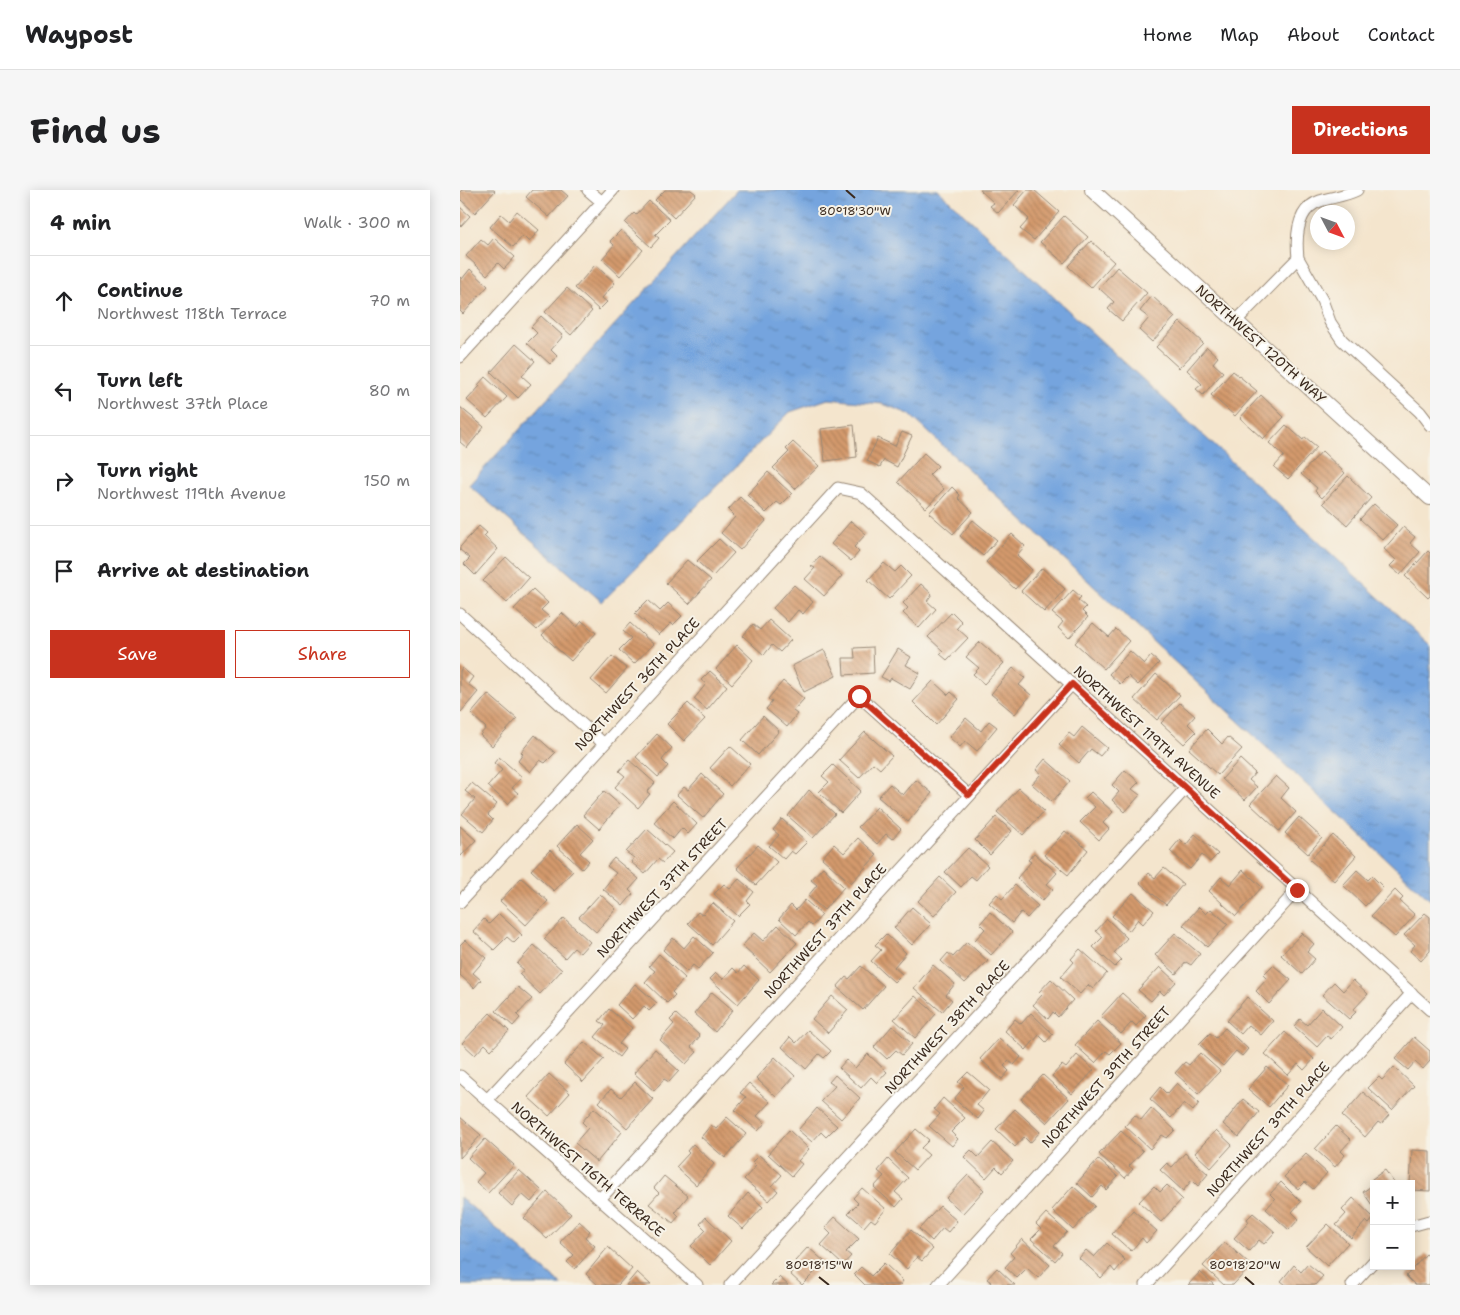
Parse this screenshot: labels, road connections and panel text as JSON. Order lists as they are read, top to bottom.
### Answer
{
  "streets": {
    "street": [
      "NORTHWEST 120TH WAY",
      "NORTHWEST 36TH PLACE",
      "NORTHWEST 119TH AVENUE",
      "NORTHWEST 37TH STREET",
      "NORTHWEST 37TH PLACE",
      "NORTHWEST 38TH PLACE",
      "NORTHWEST 39TH STREET",
      "NORTHWEST 39TH PLACE",
      "NORTHWEST 116TH TERRACE"
    ]
  },
  "crossings": [
    ["NORTHWEST 36TH PLACE", "NORTHWEST 119TH AVENUE"],
    ["NORTHWEST 119TH AVENUE", "NORTHWEST 37TH PLACE"],
    ["NORTHWEST 119TH AVENUE", "NORTHWEST 38TH PLACE"],
    ["NORTHWEST 119TH AVENUE", "NORTHWEST 39TH STREET"],
    ["NORTHWEST 119TH AVENUE", "NORTHWEST 39TH PLACE"],
    ["NORTHWEST 37TH STREET", "NORTHWEST 37TH PLACE"],
    ["NORTHWEST 37TH STREET", "NORTHWEST 116TH TERRACE"],
    ["NORTHWEST 37TH PLACE", "NORTHWEST 116TH TERRACE"]
  ],
  "north": "bottom right",
  "page": {
    "header": "Waypost",
    "nav": [
      "Home",
      "Map",
      "About",
      "Contact"
    ],
    "buttons": [
      "Directions",
      ["Save", "Share"]
    ],
    "title": "Find us",
    "heading": ["4 min", "Walk · 300 m"],
    "list": [
      ["Continue", "Northwest 118th Terrace", "70 m"],
      ["Turn left", "Northwest 37th Place", "80 m"],
      ["Turn right", "Northwest 119th Avenue", "150 m"],
      "Arrive at destination"
    ],
    "map_buttons": ["+", "−"]
  },
  "coordinates": ["80°18'30\"W", "80°18'15\"W", "80°18'20\"W"]
}
